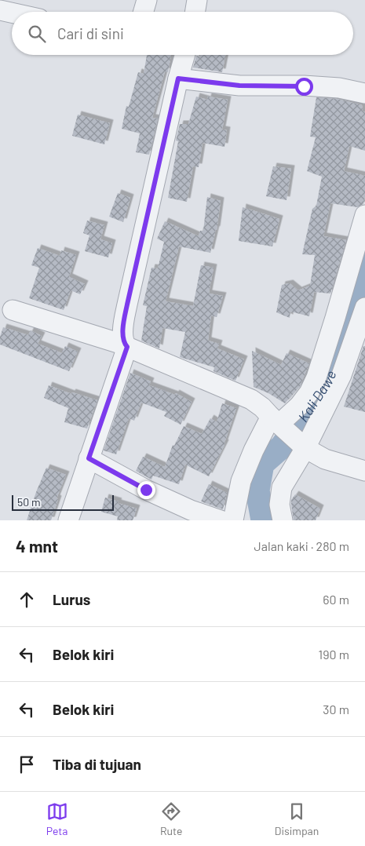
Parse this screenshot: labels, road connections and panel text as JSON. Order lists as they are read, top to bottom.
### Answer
{
  "water": ["Kali Dawe"],
  "scale_bar": "50 m",
  "page": {
    "search": "Cari di sini",
    "scale": "50 m",
    "heading": ["4 mnt", "Jalan kaki · 280 m"],
    "list": [
      ["Lurus", "60 m"],
      ["Belok kiri", "190 m"],
      ["Belok kiri", "30 m"],
      "Tiba di tujuan"
    ],
    "nav": ["Peta", "Rute", "Disimpan"]
  }
}
